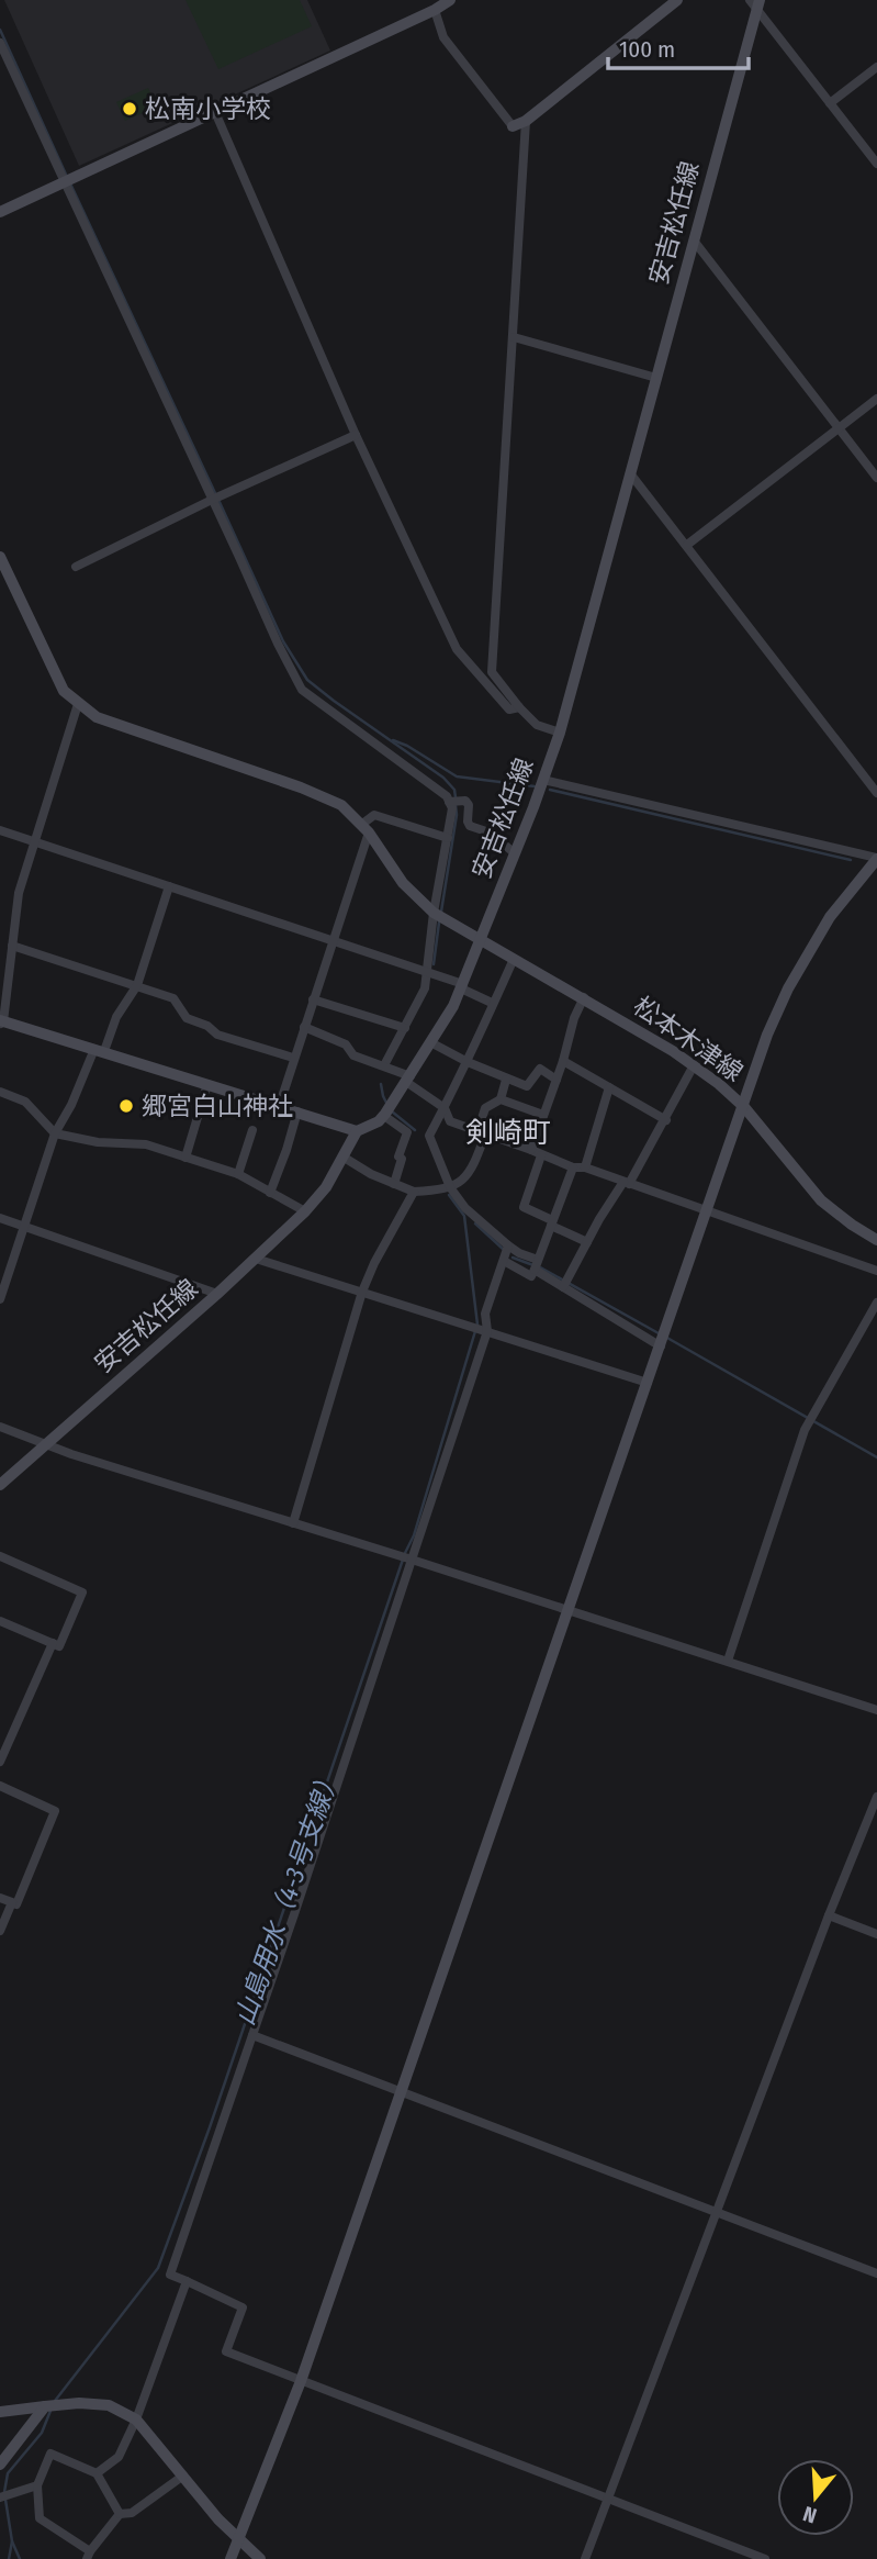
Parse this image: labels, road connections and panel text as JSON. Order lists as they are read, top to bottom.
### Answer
{
  "streets": {
    "street": ["安吉松任線", "松本木津線"]
  },
  "crossings": [
    ["安吉松任線", "松本木津線"]
  ],
  "districts": ["剣崎町"],
  "water": ["山島用水（4-3号支線）"],
  "places": ["松南小学校", "郷宮白山神社"],
  "scale_bar": "100 m",
  "north": "bottom"
}
